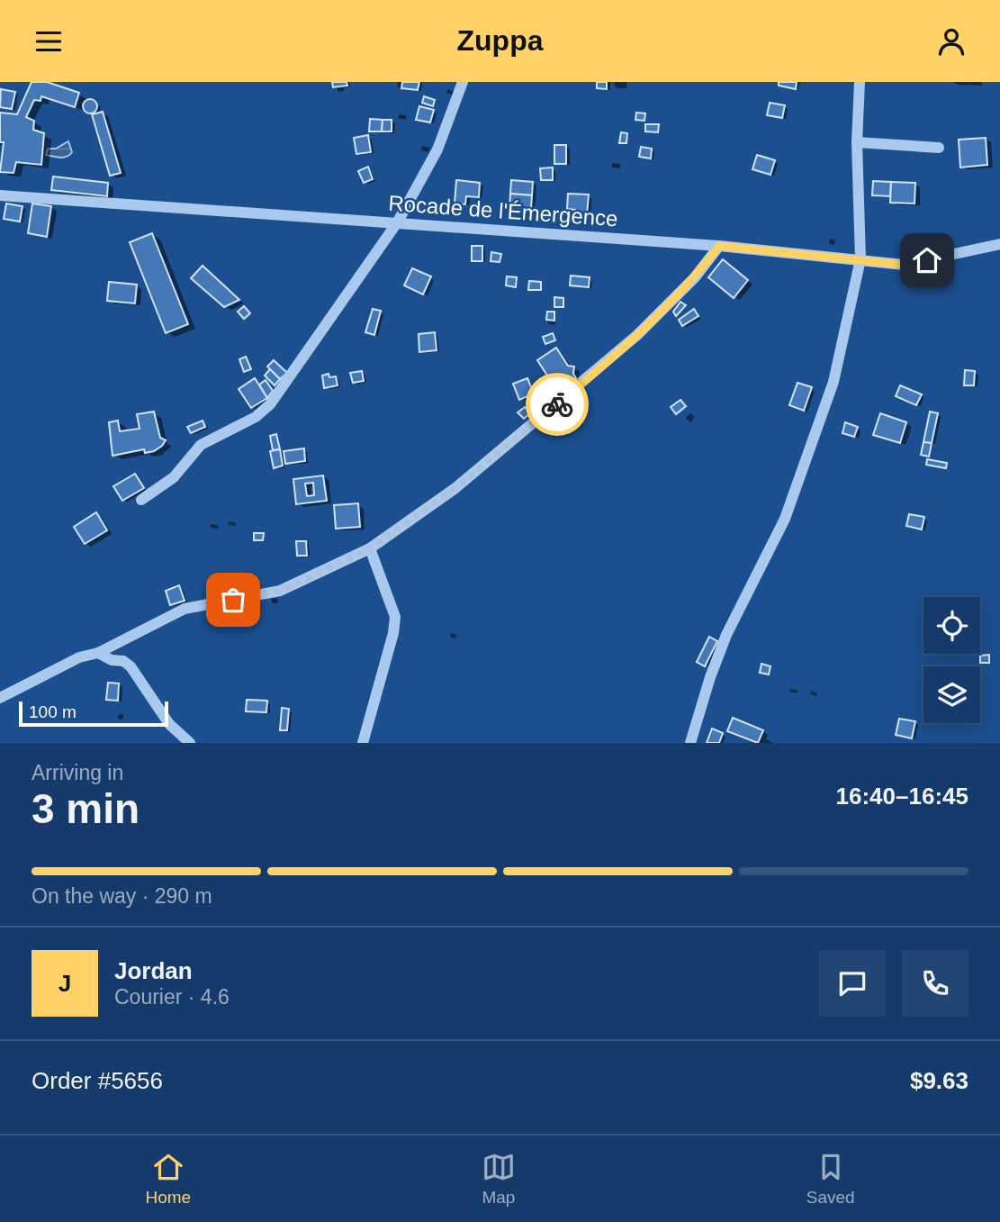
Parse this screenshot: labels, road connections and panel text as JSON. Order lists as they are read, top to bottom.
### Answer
{
  "streets": {
    "street": ["Rocade de l'Émergence"]
  },
  "scale_bar": "100 m",
  "page": {
    "header": "Zuppa",
    "scale": "100 m",
    "heading": ["3 min", "Arriving in", "16:40–16:45"],
    "panel": [
      "Jordan",
      "Courier · 4.6",
      "Order #5656",
      "$9.63"
    ],
    "bar": "On the way · 290 m",
    "round": "J",
    "tabs": ["Home", "Map", "Saved"]
  }
}
